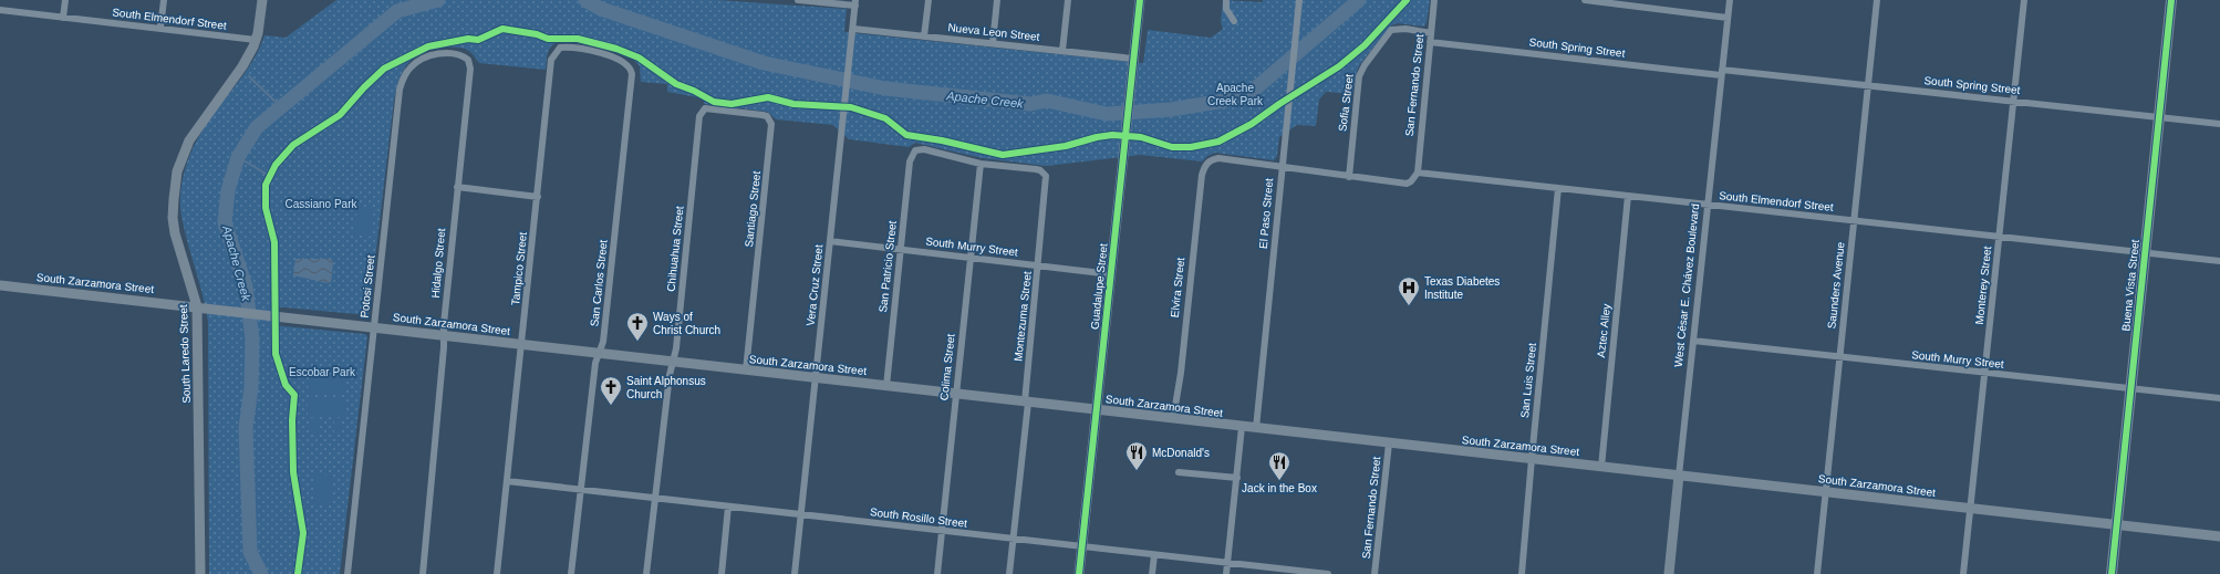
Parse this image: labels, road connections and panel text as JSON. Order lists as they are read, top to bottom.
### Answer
{
  "streets": {
    "main road": [
      "South Zarzamora Street",
      "West César E. Chávez Boulevard",
      "Buena Vista Street",
      "Guadalupe Street",
      "South Laredo Street"
    ],
    "street": [
      "South Elmendorf Street",
      "Nueva Leon Street",
      "South Spring Street",
      "San Fernando Street",
      "Sofia Street",
      "Santiago Street",
      "El Paso Street",
      "South Murry Street",
      "Chihuahua Street",
      "Hidalgo Street",
      "San Patricio Street",
      "Tampico Street",
      "San Carlos Street",
      "Vera Cruz Street",
      "Saunders Avenue",
      "Monterey Street",
      "Potosi Street",
      "Elvira Street",
      "Montezuma Street",
      "Aztec Alley",
      "Colima Street",
      "San Luis Street",
      "South Rosillo Street"
    ]
  },
  "crossings": [
    ["South Elmendorf Street", "San Fernando Street"],
    ["South Elmendorf Street", "West César E. Chávez Boulevard"],
    ["South Elmendorf Street", "Saunders Avenue"],
    ["South Elmendorf Street", "Monterey Street"],
    ["South Elmendorf Street", "Buena Vista Street"],
    ["South Elmendorf Street", "Aztec Alley"],
    ["South Elmendorf Street", "South Laredo Street"],
    ["South Elmendorf Street", "San Luis Street"],
    ["Nueva Leon Street", "Vera Cruz Street"],
    ["Nueva Leon Street", "Guadalupe Street"],
    ["South Spring Street", "San Fernando Street"],
    ["South Spring Street", "West César E. Chávez Boulevard"],
    ["South Spring Street", "Saunders Avenue"],
    ["South Spring Street", "Monterey Street"],
    ["South Spring Street", "Buena Vista Street"],
    ["San Fernando Street", "Sofia Street"],
    ["San Fernando Street", "South Zarzamora Street"],
    ["Santiago Street", "Chihuahua Street"],
    ["Santiago Street", "South Zarzamora Street"],
    ["El Paso Street", "South Zarzamora Street"],
    ["El Paso Street", "Elvira Street"],
    ["South Murry Street", "San Patricio Street"],
    ["South Murry Street", "Vera Cruz Street"],
    ["South Murry Street", "West César E. Chávez Boulevard"],
    ["South Murry Street", "Saunders Avenue"],
    ["South Murry Street", "Monterey Street"],
    ["South Murry Street", "Buena Vista Street"],
    ["South Murry Street", "Guadalupe Street"],
    ["South Murry Street", "Montezuma Street"],
    ["South Murry Street", "Colima Street"],
    ["Chihuahua Street", "South Zarzamora Street"],
    ["Chihuahua Street", "South Rosillo Street"],
    ["Hidalgo Street", "South Zarzamora Street"],
    ["Hidalgo Street", "Potosi Street"],
    ["San Patricio Street", "South Zarzamora Street"],
    ["San Patricio Street", "Montezuma Street"],
    ["San Patricio Street", "Colima Street"],
    ["Tampico Street", "South Zarzamora Street"],
    ["Tampico Street", "San Carlos Street"],
    ["Tampico Street", "South Rosillo Street"],
    ["South Zarzamora Street", "San Carlos Street"],
    ["South Zarzamora Street", "Vera Cruz Street"],
    ["South Zarzamora Street", "West César E. Chávez Boulevard"],
    ["South Zarzamora Street", "Saunders Avenue"],
    ["South Zarzamora Street", "Monterey Street"],
    ["South Zarzamora Street", "Buena Vista Street"],
    ["South Zarzamora Street", "Potosi Street"],
    ["South Zarzamora Street", "Guadalupe Street"],
    ["South Zarzamora Street", "Elvira Street"],
    ["South Zarzamora Street", "Montezuma Street"],
    ["South Zarzamora Street", "Aztec Alley"],
    ["South Zarzamora Street", "South Laredo Street"],
    ["South Zarzamora Street", "Colima Street"],
    ["South Zarzamora Street", "San Luis Street"],
    ["San Carlos Street", "South Rosillo Street"],
    ["Vera Cruz Street", "South Rosillo Street"],
    ["Guadalupe Street", "South Rosillo Street"],
    ["Montezuma Street", "Colima Street"],
    ["Montezuma Street", "South Rosillo Street"],
    ["Colima Street", "South Rosillo Street"]
  ],
  "water": ["Apache Creek"],
  "parks": ["Apache Creek Park", "Cassiano Park", "Escobar Park"],
  "places": {
    "hospital": ["Texas Diabetes Institute"],
    "church": ["Ways of Christ Church", "Saint Alphonsus Church"],
    "restaurant": ["McDonald's", "Jack in the Box"]
  }
}
